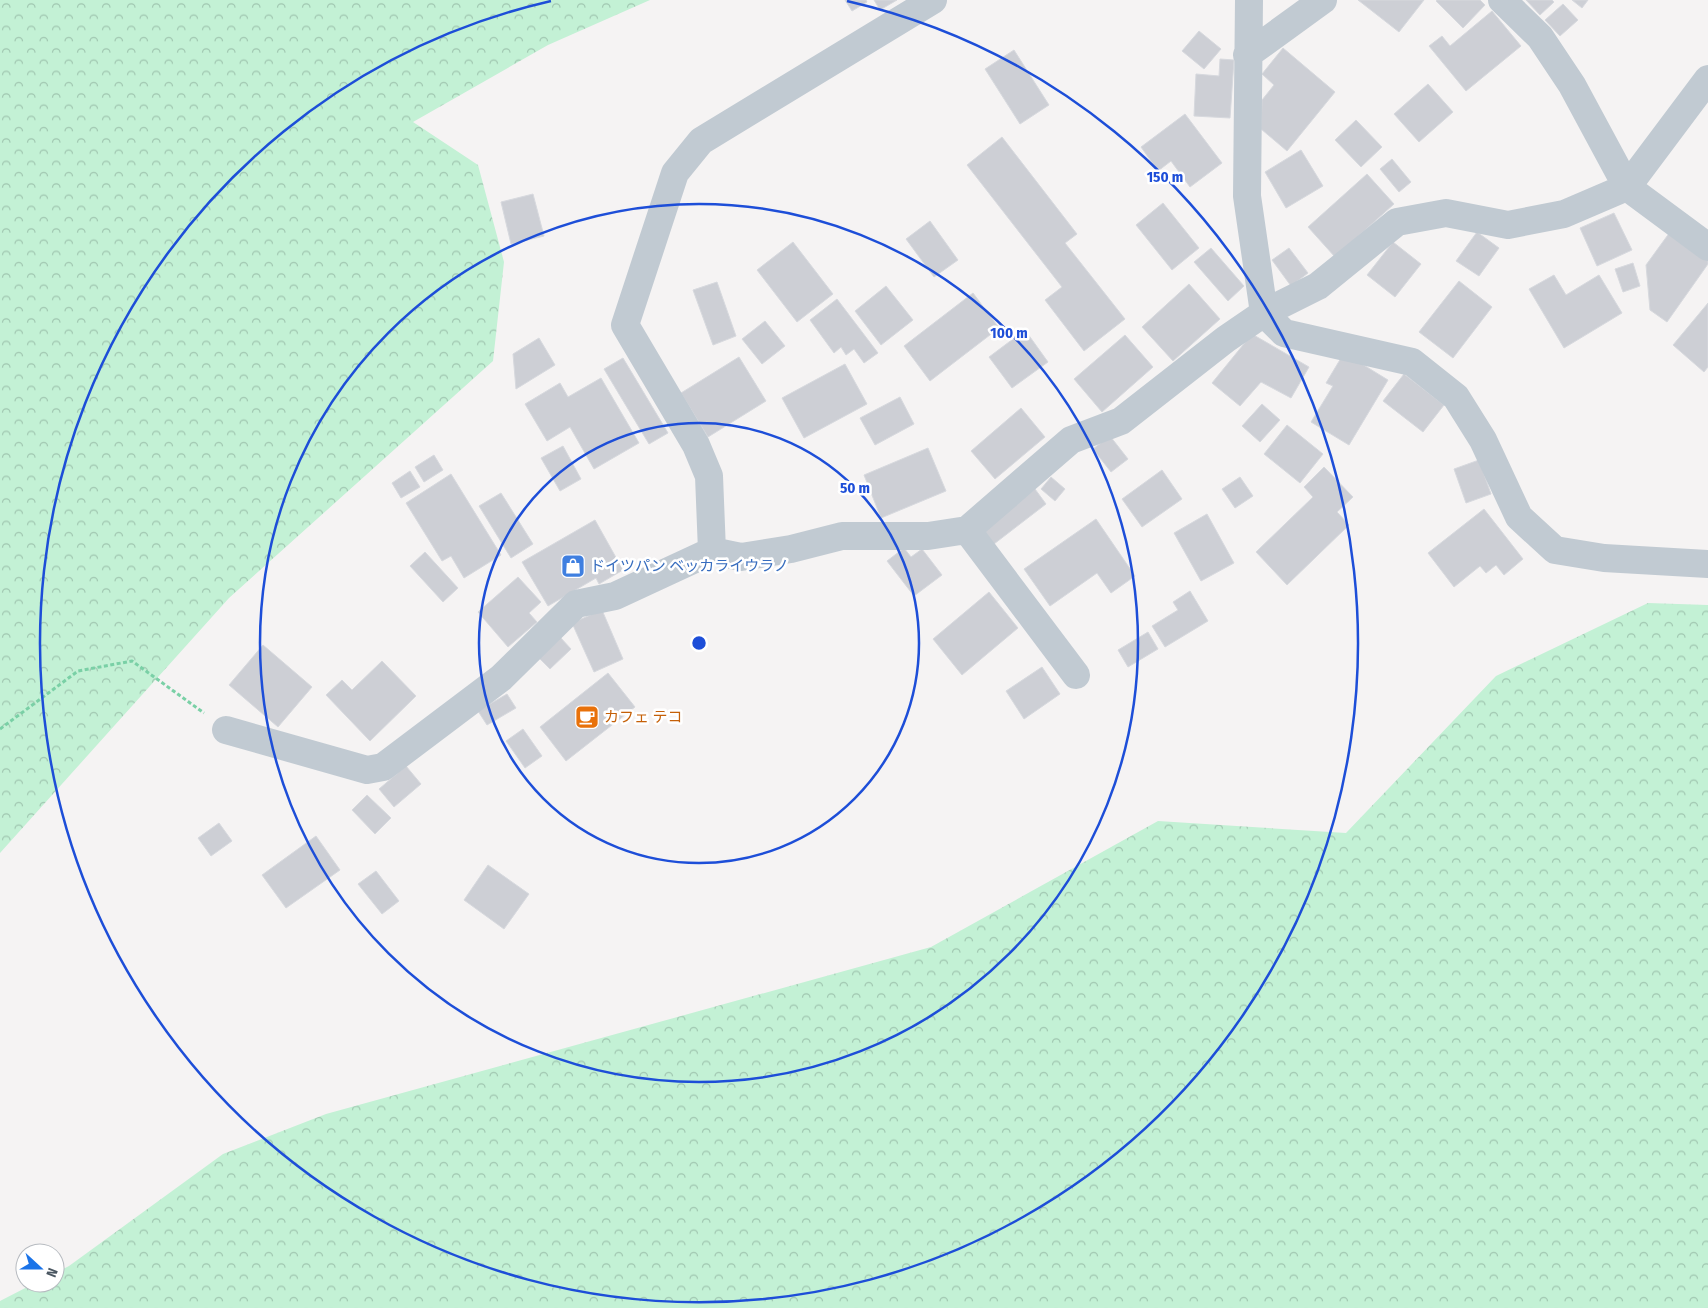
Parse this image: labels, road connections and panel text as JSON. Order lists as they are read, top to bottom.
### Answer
{
  "places": {
    "shop": ["ドイツパン ベッカライウラノ"],
    "cafe": ["カフェ テコ"]
  },
  "north": "right",
  "rings": ["150 m", "100 m", "50 m"]
}
